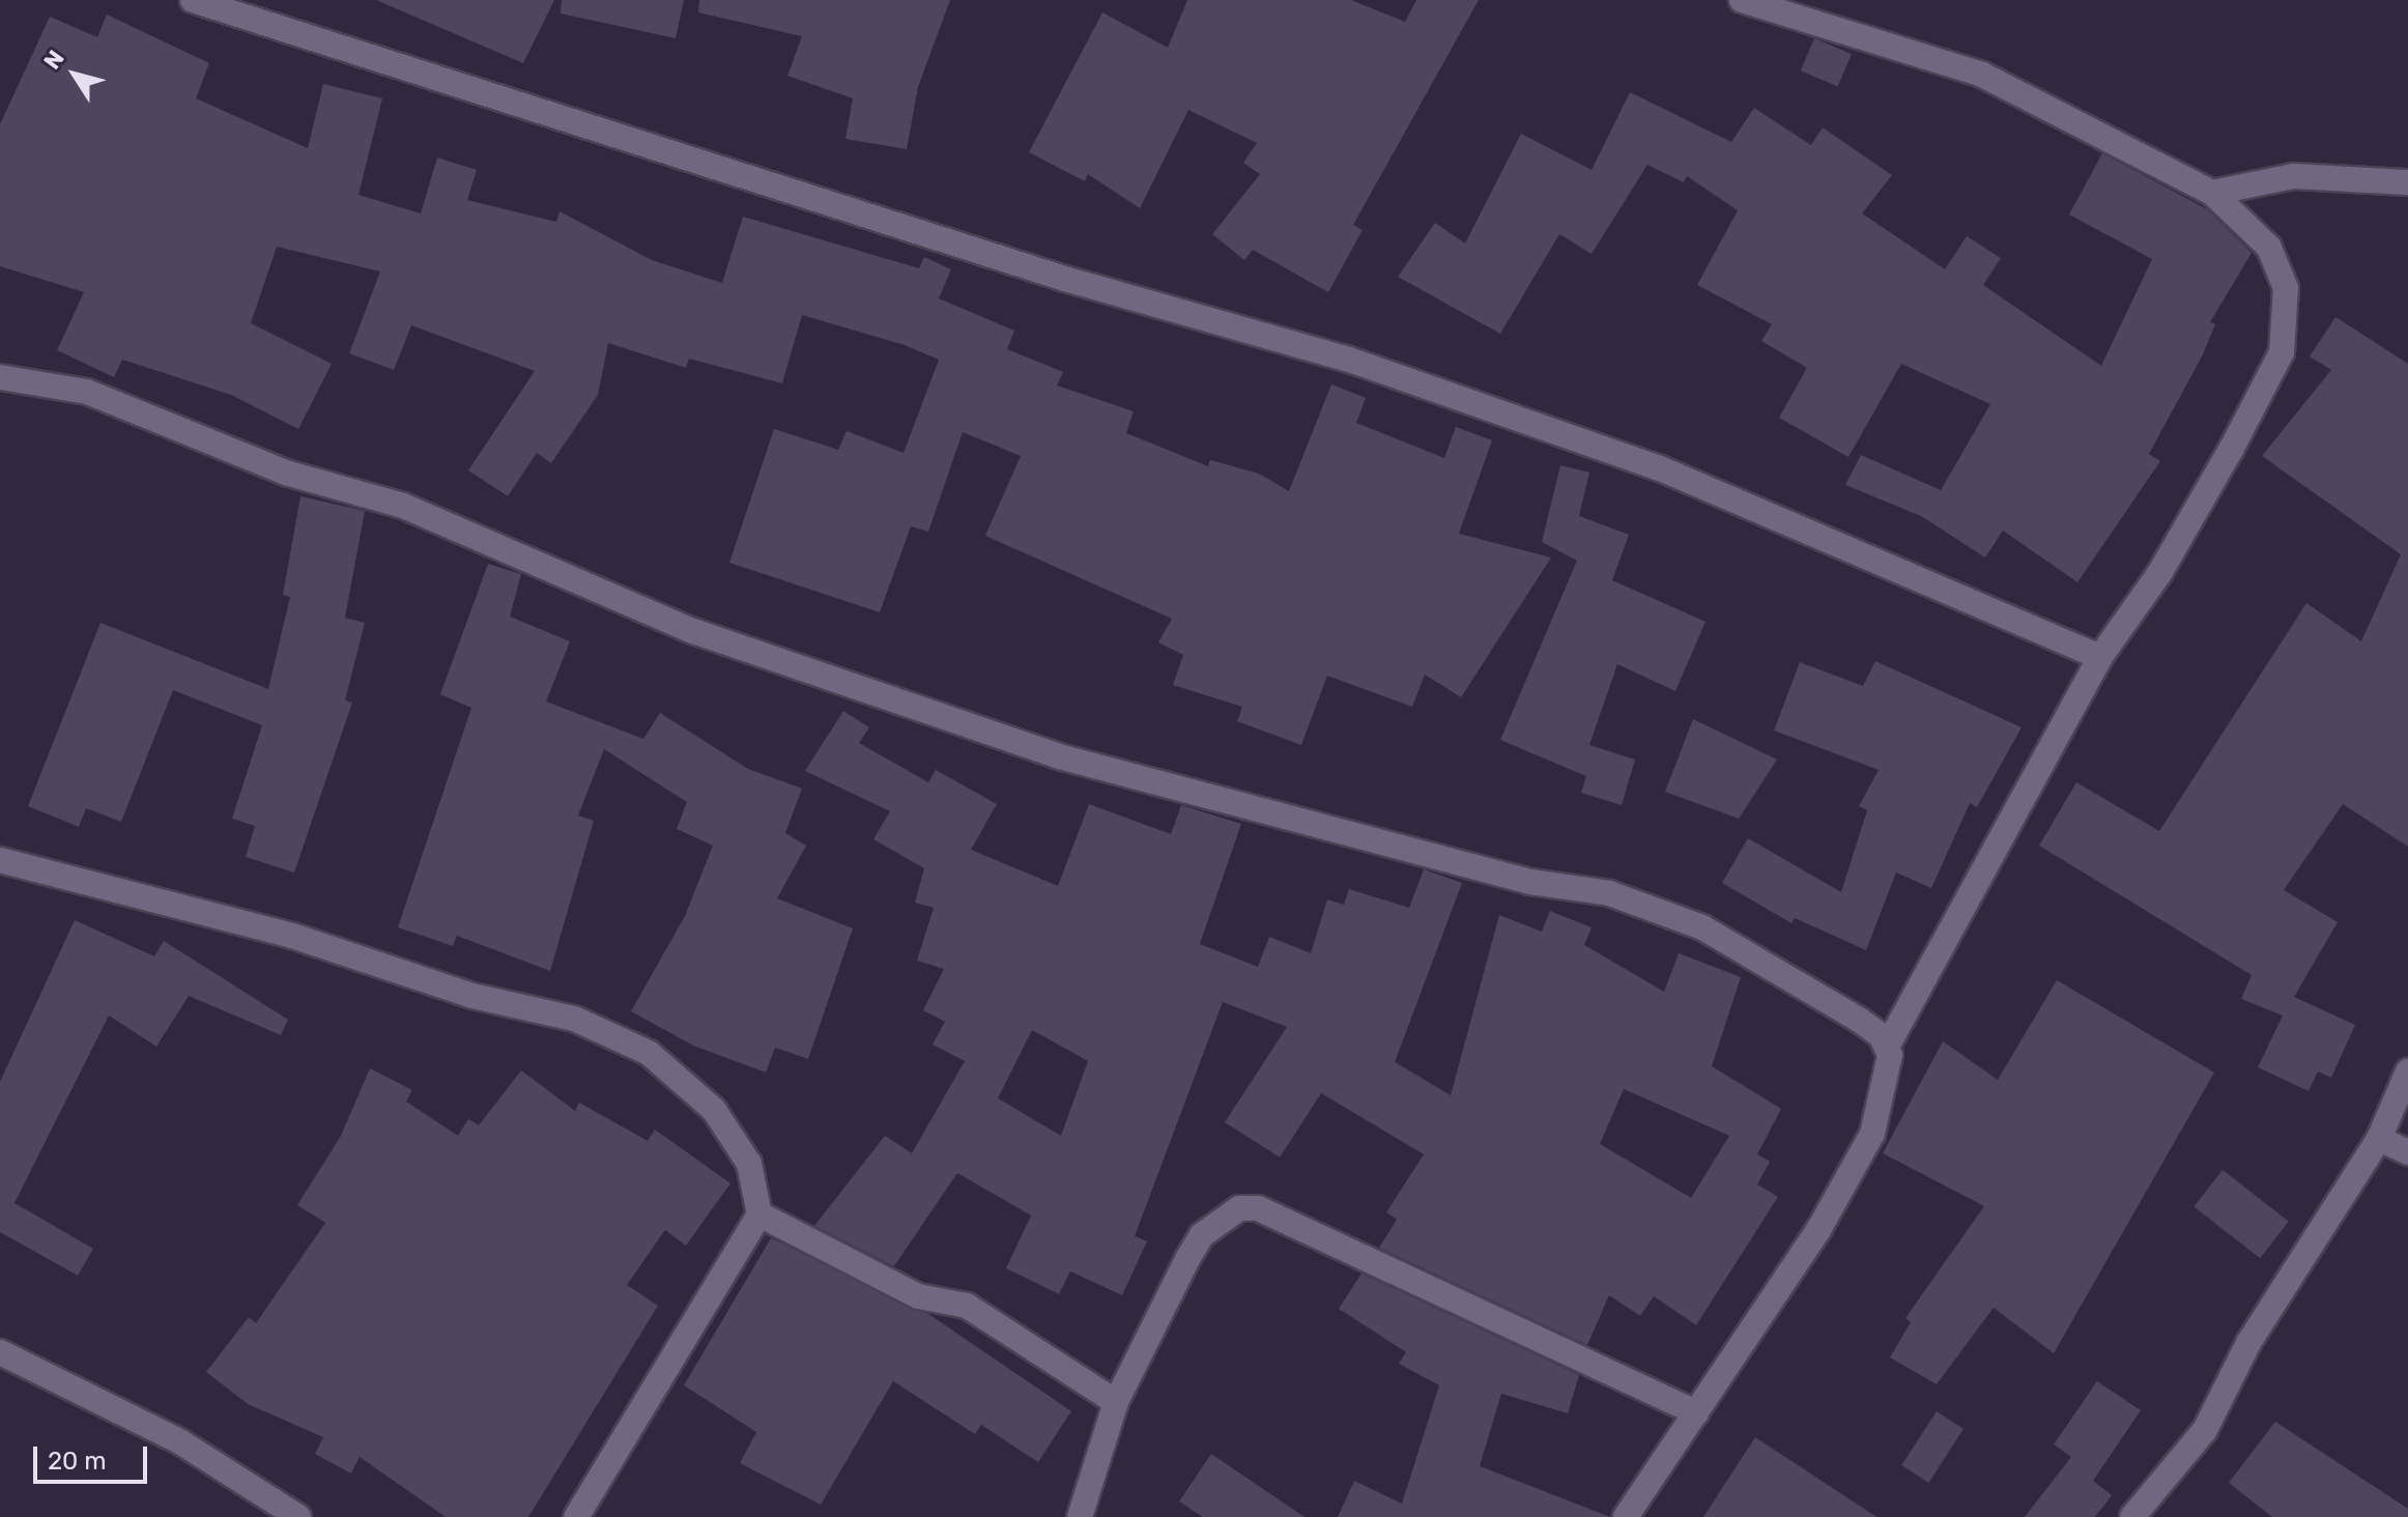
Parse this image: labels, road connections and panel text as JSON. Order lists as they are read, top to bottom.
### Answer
{
  "scale_bar": "20 m",
  "north": "top left"
}
